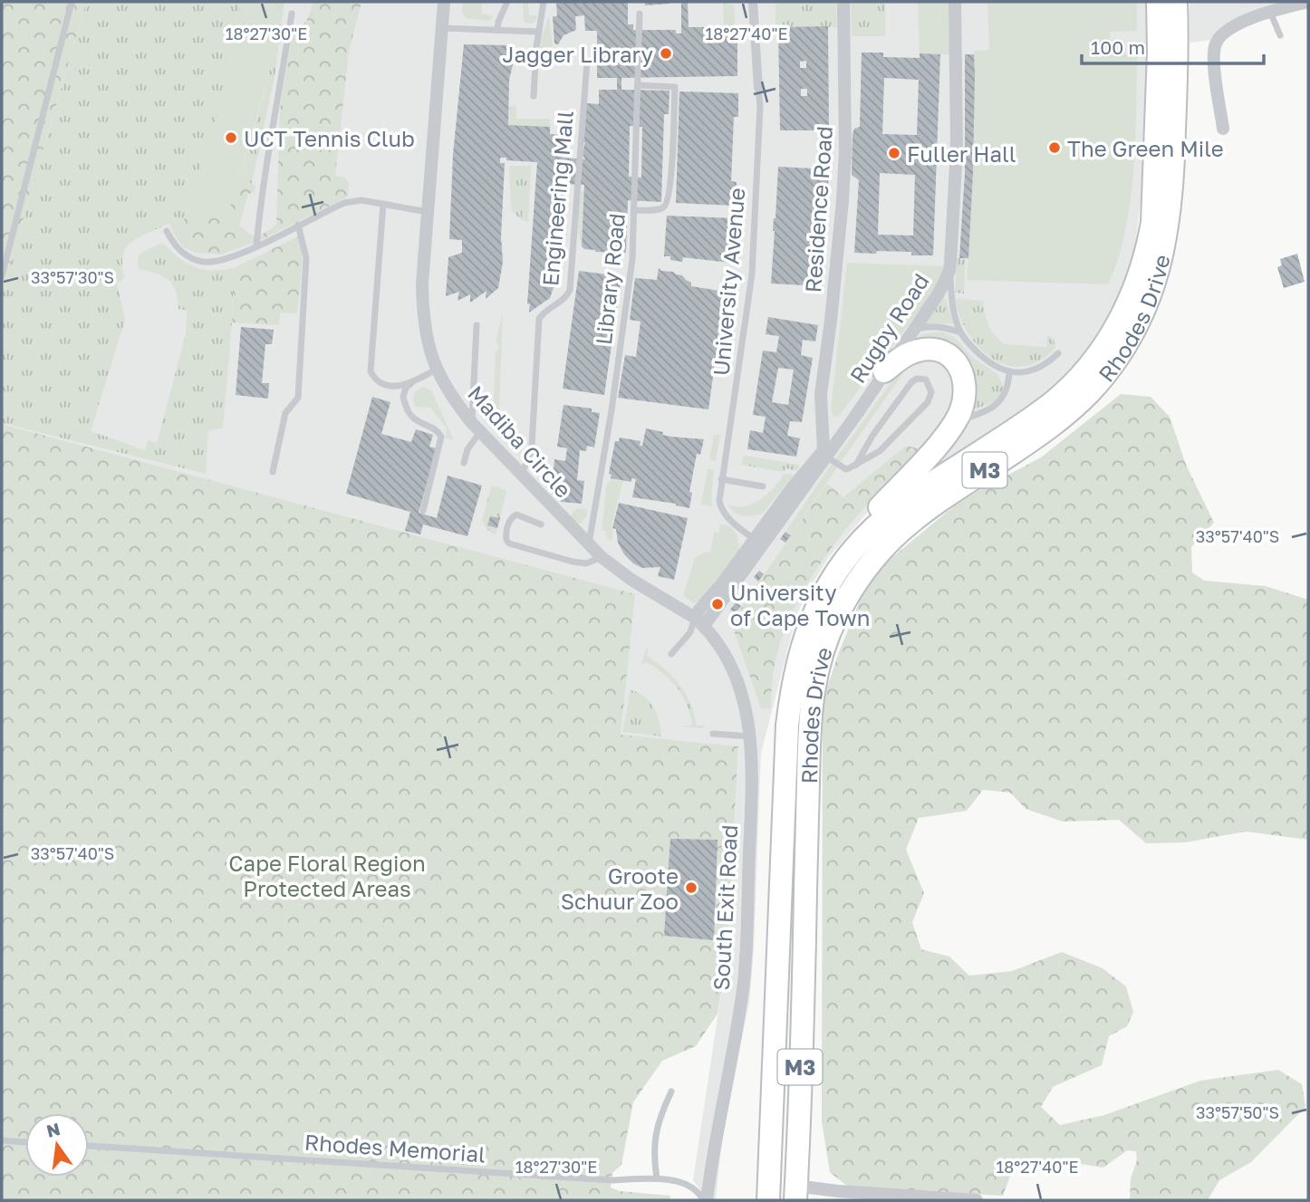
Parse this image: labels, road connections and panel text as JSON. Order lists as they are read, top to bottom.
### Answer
{
  "streets": {
    "highway": ["Rhodes Drive", "M3"],
    "street": [
      "Residence Road",
      "University Avenue",
      "Rugby Road",
      "Madiba Circle",
      "South Exit Road"
    ],
    "lane": ["Engineering Mall", "Library Road", "Rhodes Memorial"]
  },
  "crossings": [
    ["Engineering Mall", "Madiba Circle"],
    ["Library Road", "Madiba Circle"],
    ["University Avenue", "Rugby Road"],
    ["Rhodes Drive", "M3"],
    ["Rugby Road", "Madiba Circle"],
    ["Rugby Road", "South Exit Road"],
    ["Madiba Circle", "South Exit Road"],
    ["South Exit Road", "Rhodes Memorial"]
  ],
  "parks": ["Cape Floral Region Protected Areas"],
  "places": [
    "Jagger Library",
    "UCT Tennis Club",
    "The Green Mile",
    "Fuller Hall",
    "University of Cape Town",
    "Groote Schuur Zoo"
  ],
  "scale_bar": "100 m",
  "north": "top",
  "coordinates": [
    "18°27'30\"E",
    "18°27'40\"E",
    "33°57'30\"S",
    "33°57'40\"S",
    "33°57'50\"S"
  ]
}
